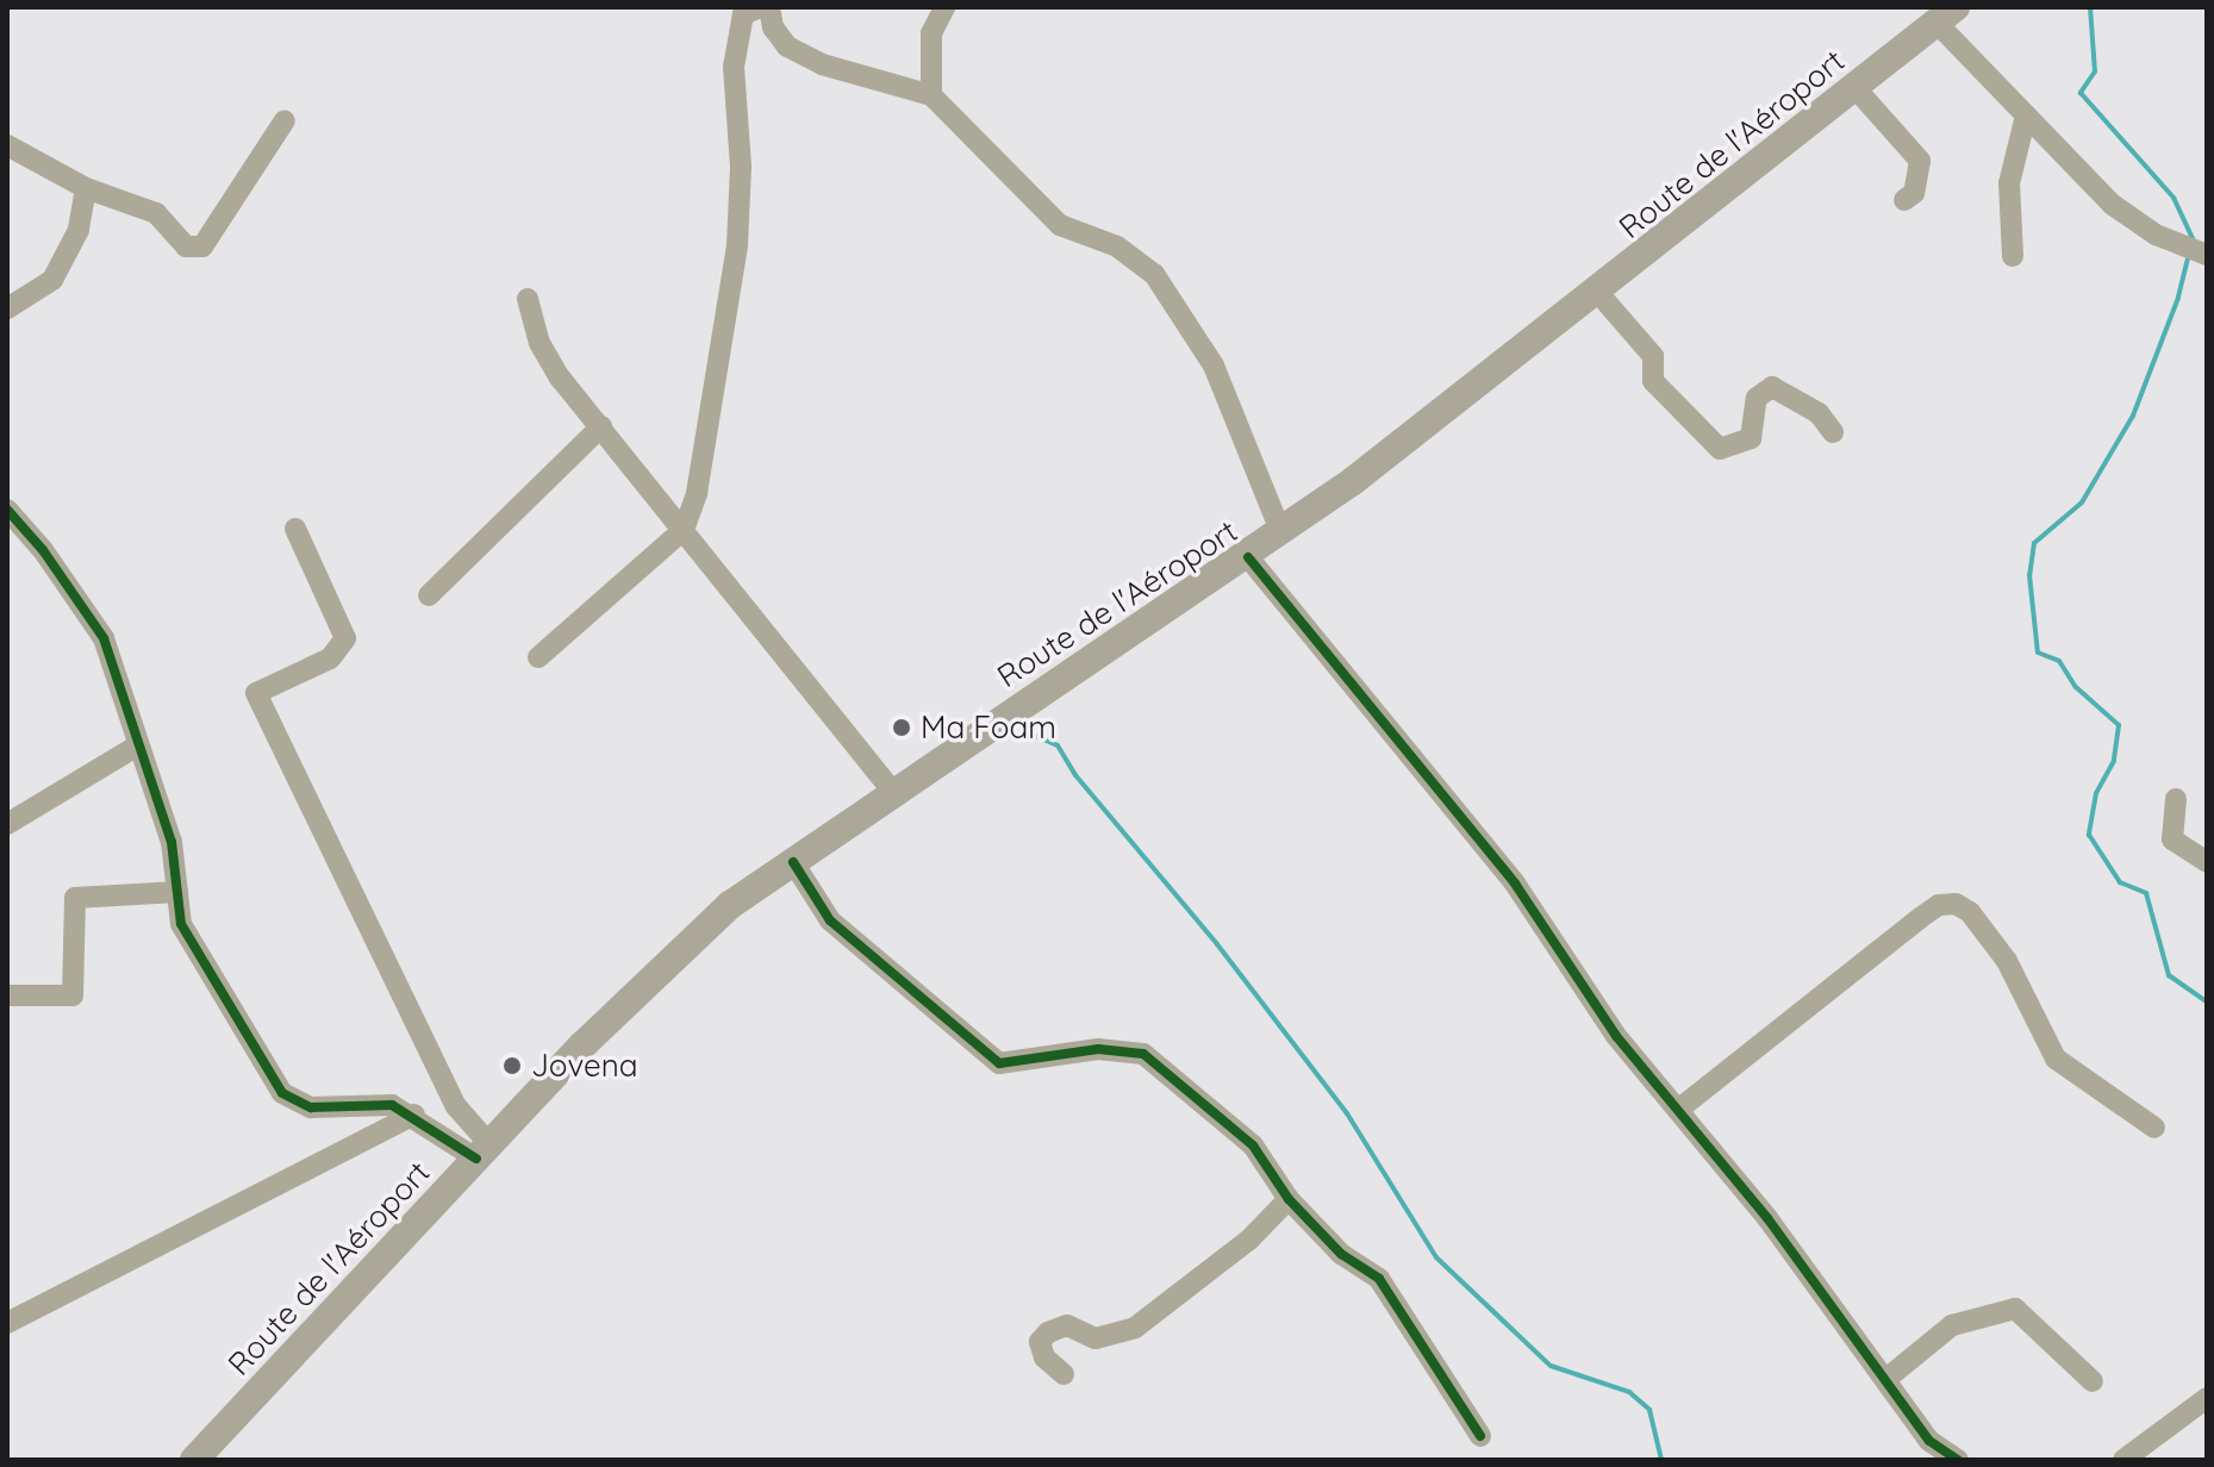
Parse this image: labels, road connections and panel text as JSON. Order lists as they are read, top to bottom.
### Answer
{
  "streets": {
    "main road": ["Route de l'Aéroport"]
  },
  "places": ["Ma Foam", "Jovena"]
}
